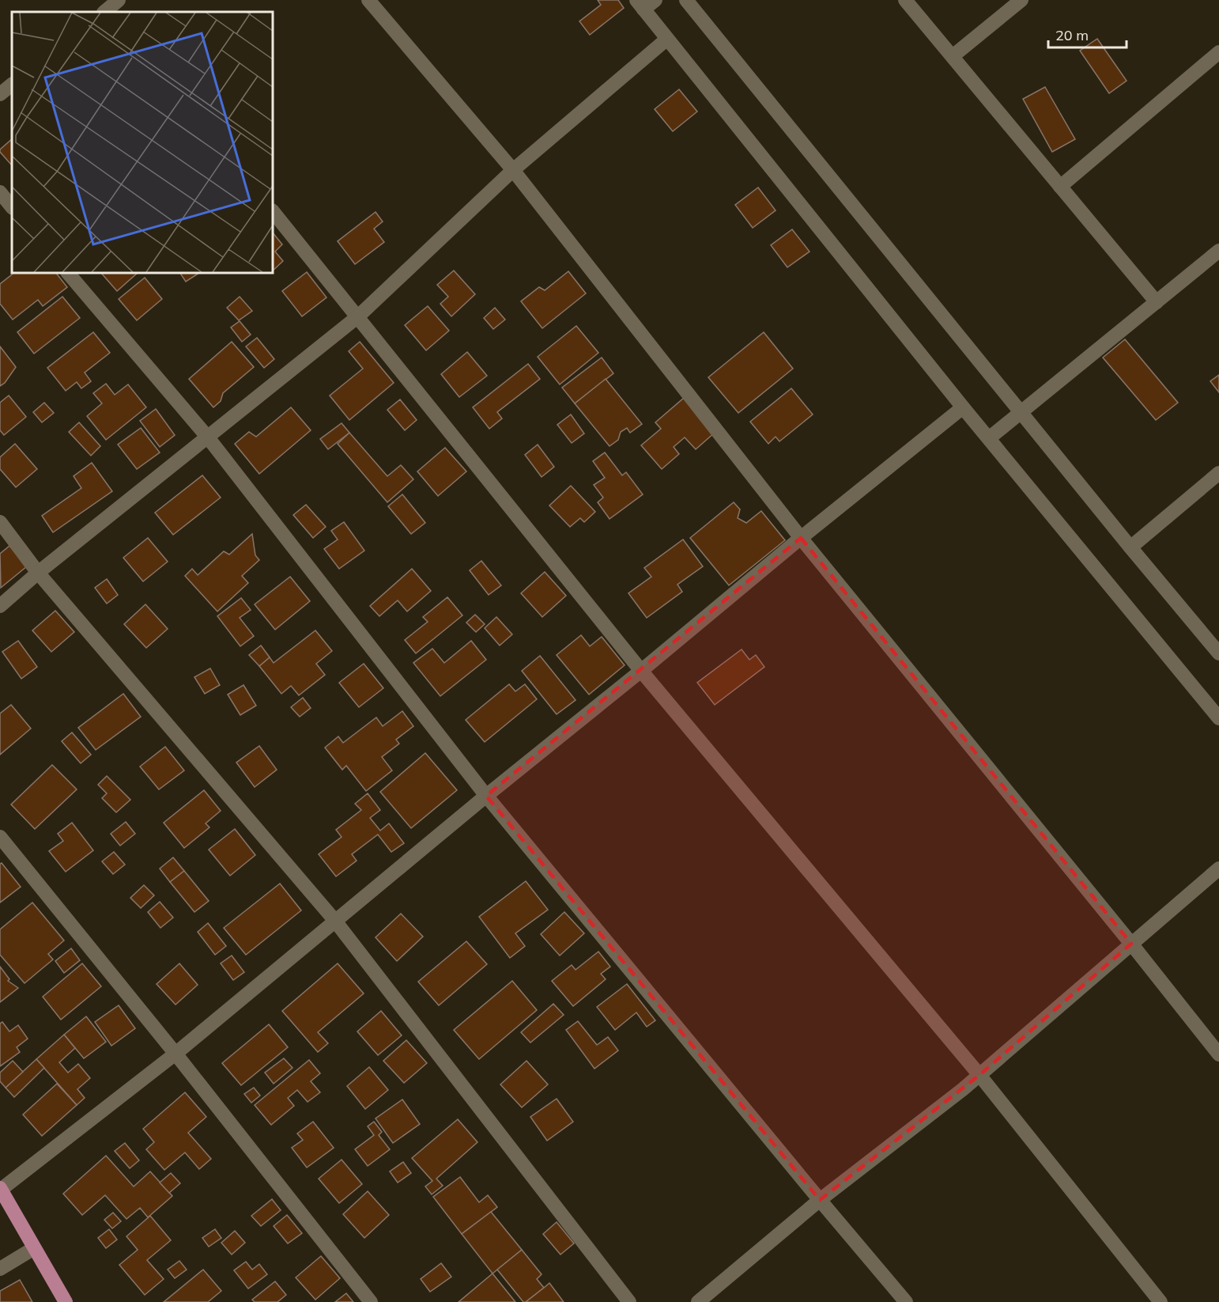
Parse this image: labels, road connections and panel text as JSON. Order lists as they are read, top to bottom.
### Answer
{
  "scale_bar": "20 m"
}
